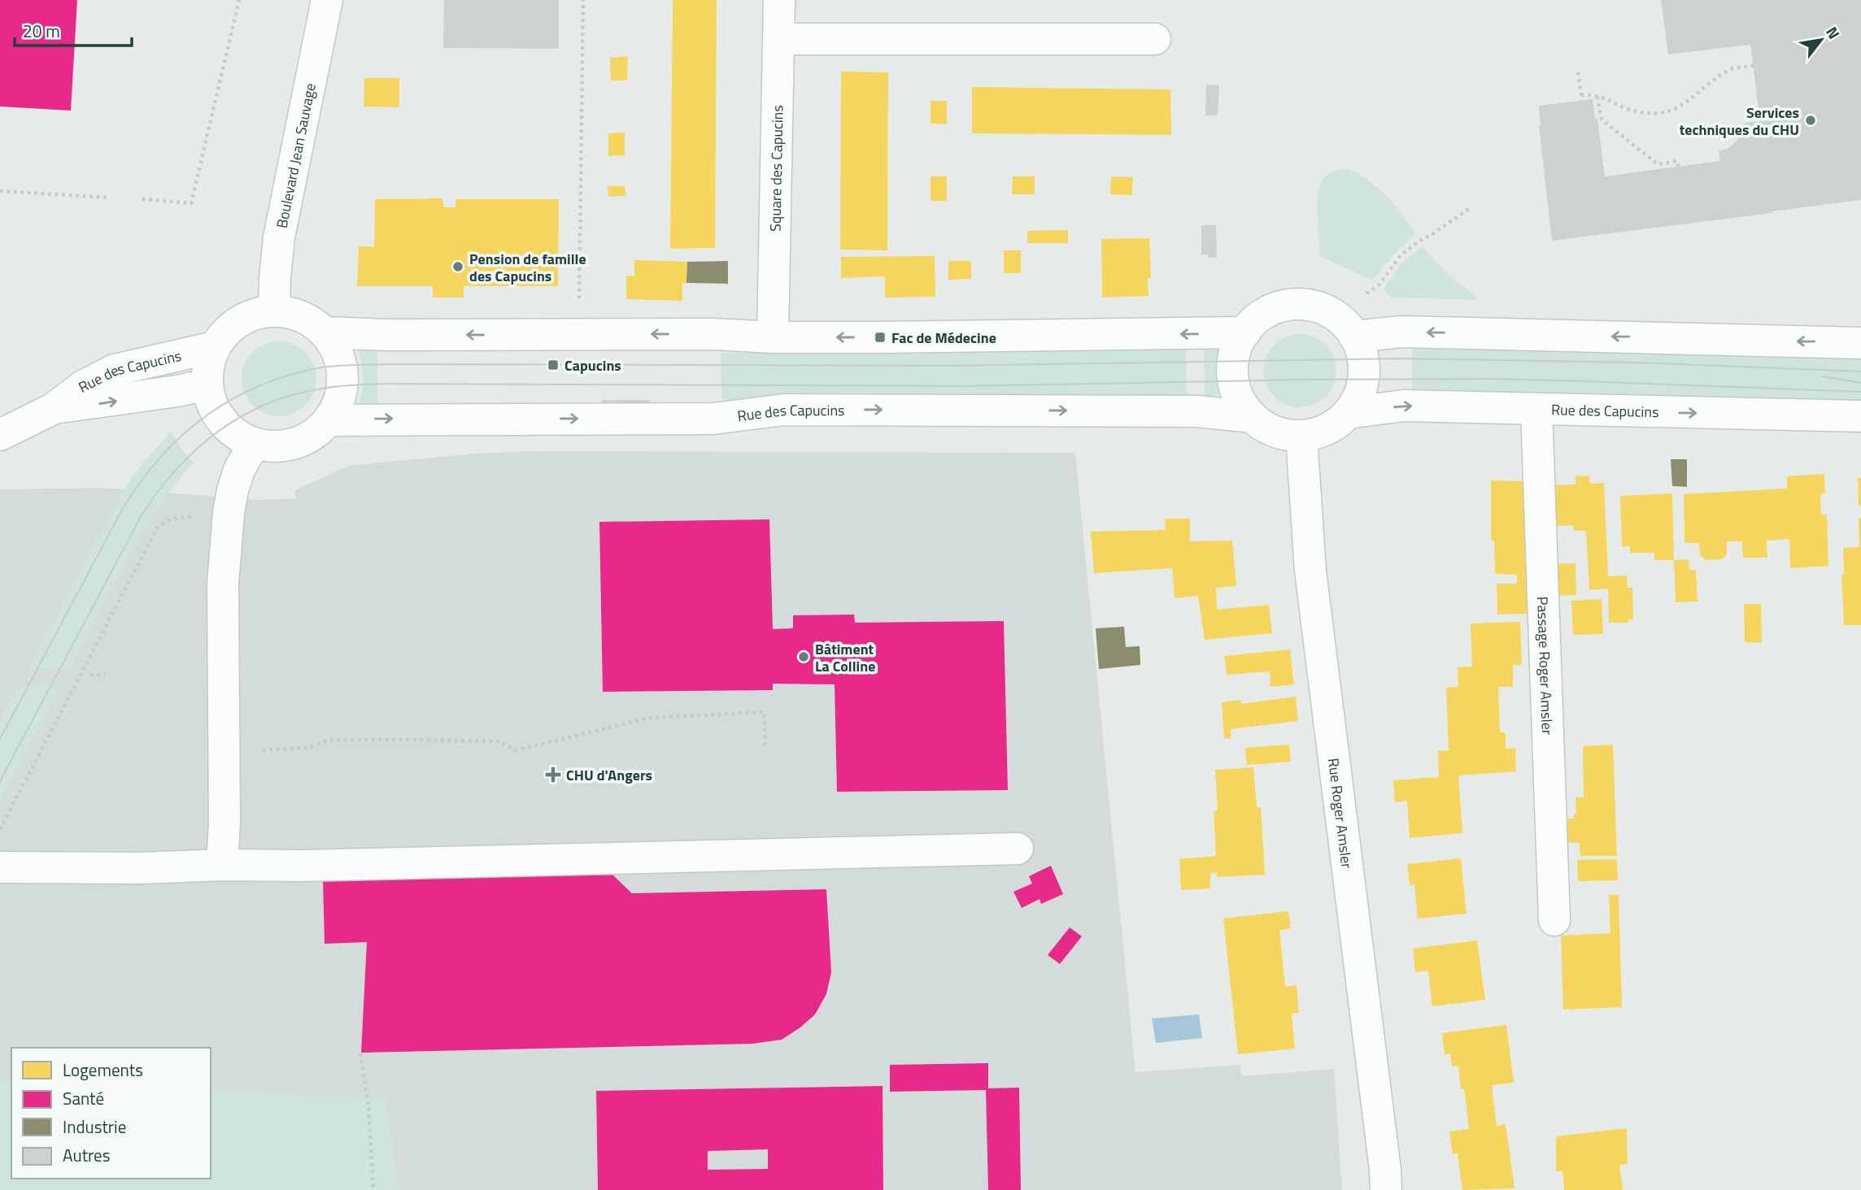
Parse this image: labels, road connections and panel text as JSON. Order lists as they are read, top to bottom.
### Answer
{
  "streets": {
    "street": [
      "Boulevard Jean Sauvage",
      "Square des Capucins",
      "Rue des Capucins",
      "Passage Roger Amsler",
      "Rue Roger Amsler"
    ]
  },
  "crossings": [
    ["Boulevard Jean Sauvage", "Rue des Capucins"],
    ["Rue des Capucins", "Passage Roger Amsler"],
    ["Rue des Capucins", "Rue Roger Amsler"]
  ],
  "places": {
    "other": ["Services techniques du CHU", "Pension de famille des Capucins", "Bâtiment La Colline"],
    "transit": ["Fac de Médecine", "Capucins"],
    "health": ["CHU d'Angers"]
  },
  "legend": [
    "Logements",
    "Santé",
    "Industrie",
    "Autres"
  ],
  "scale_bar": "20 m",
  "north": "top right"
}
